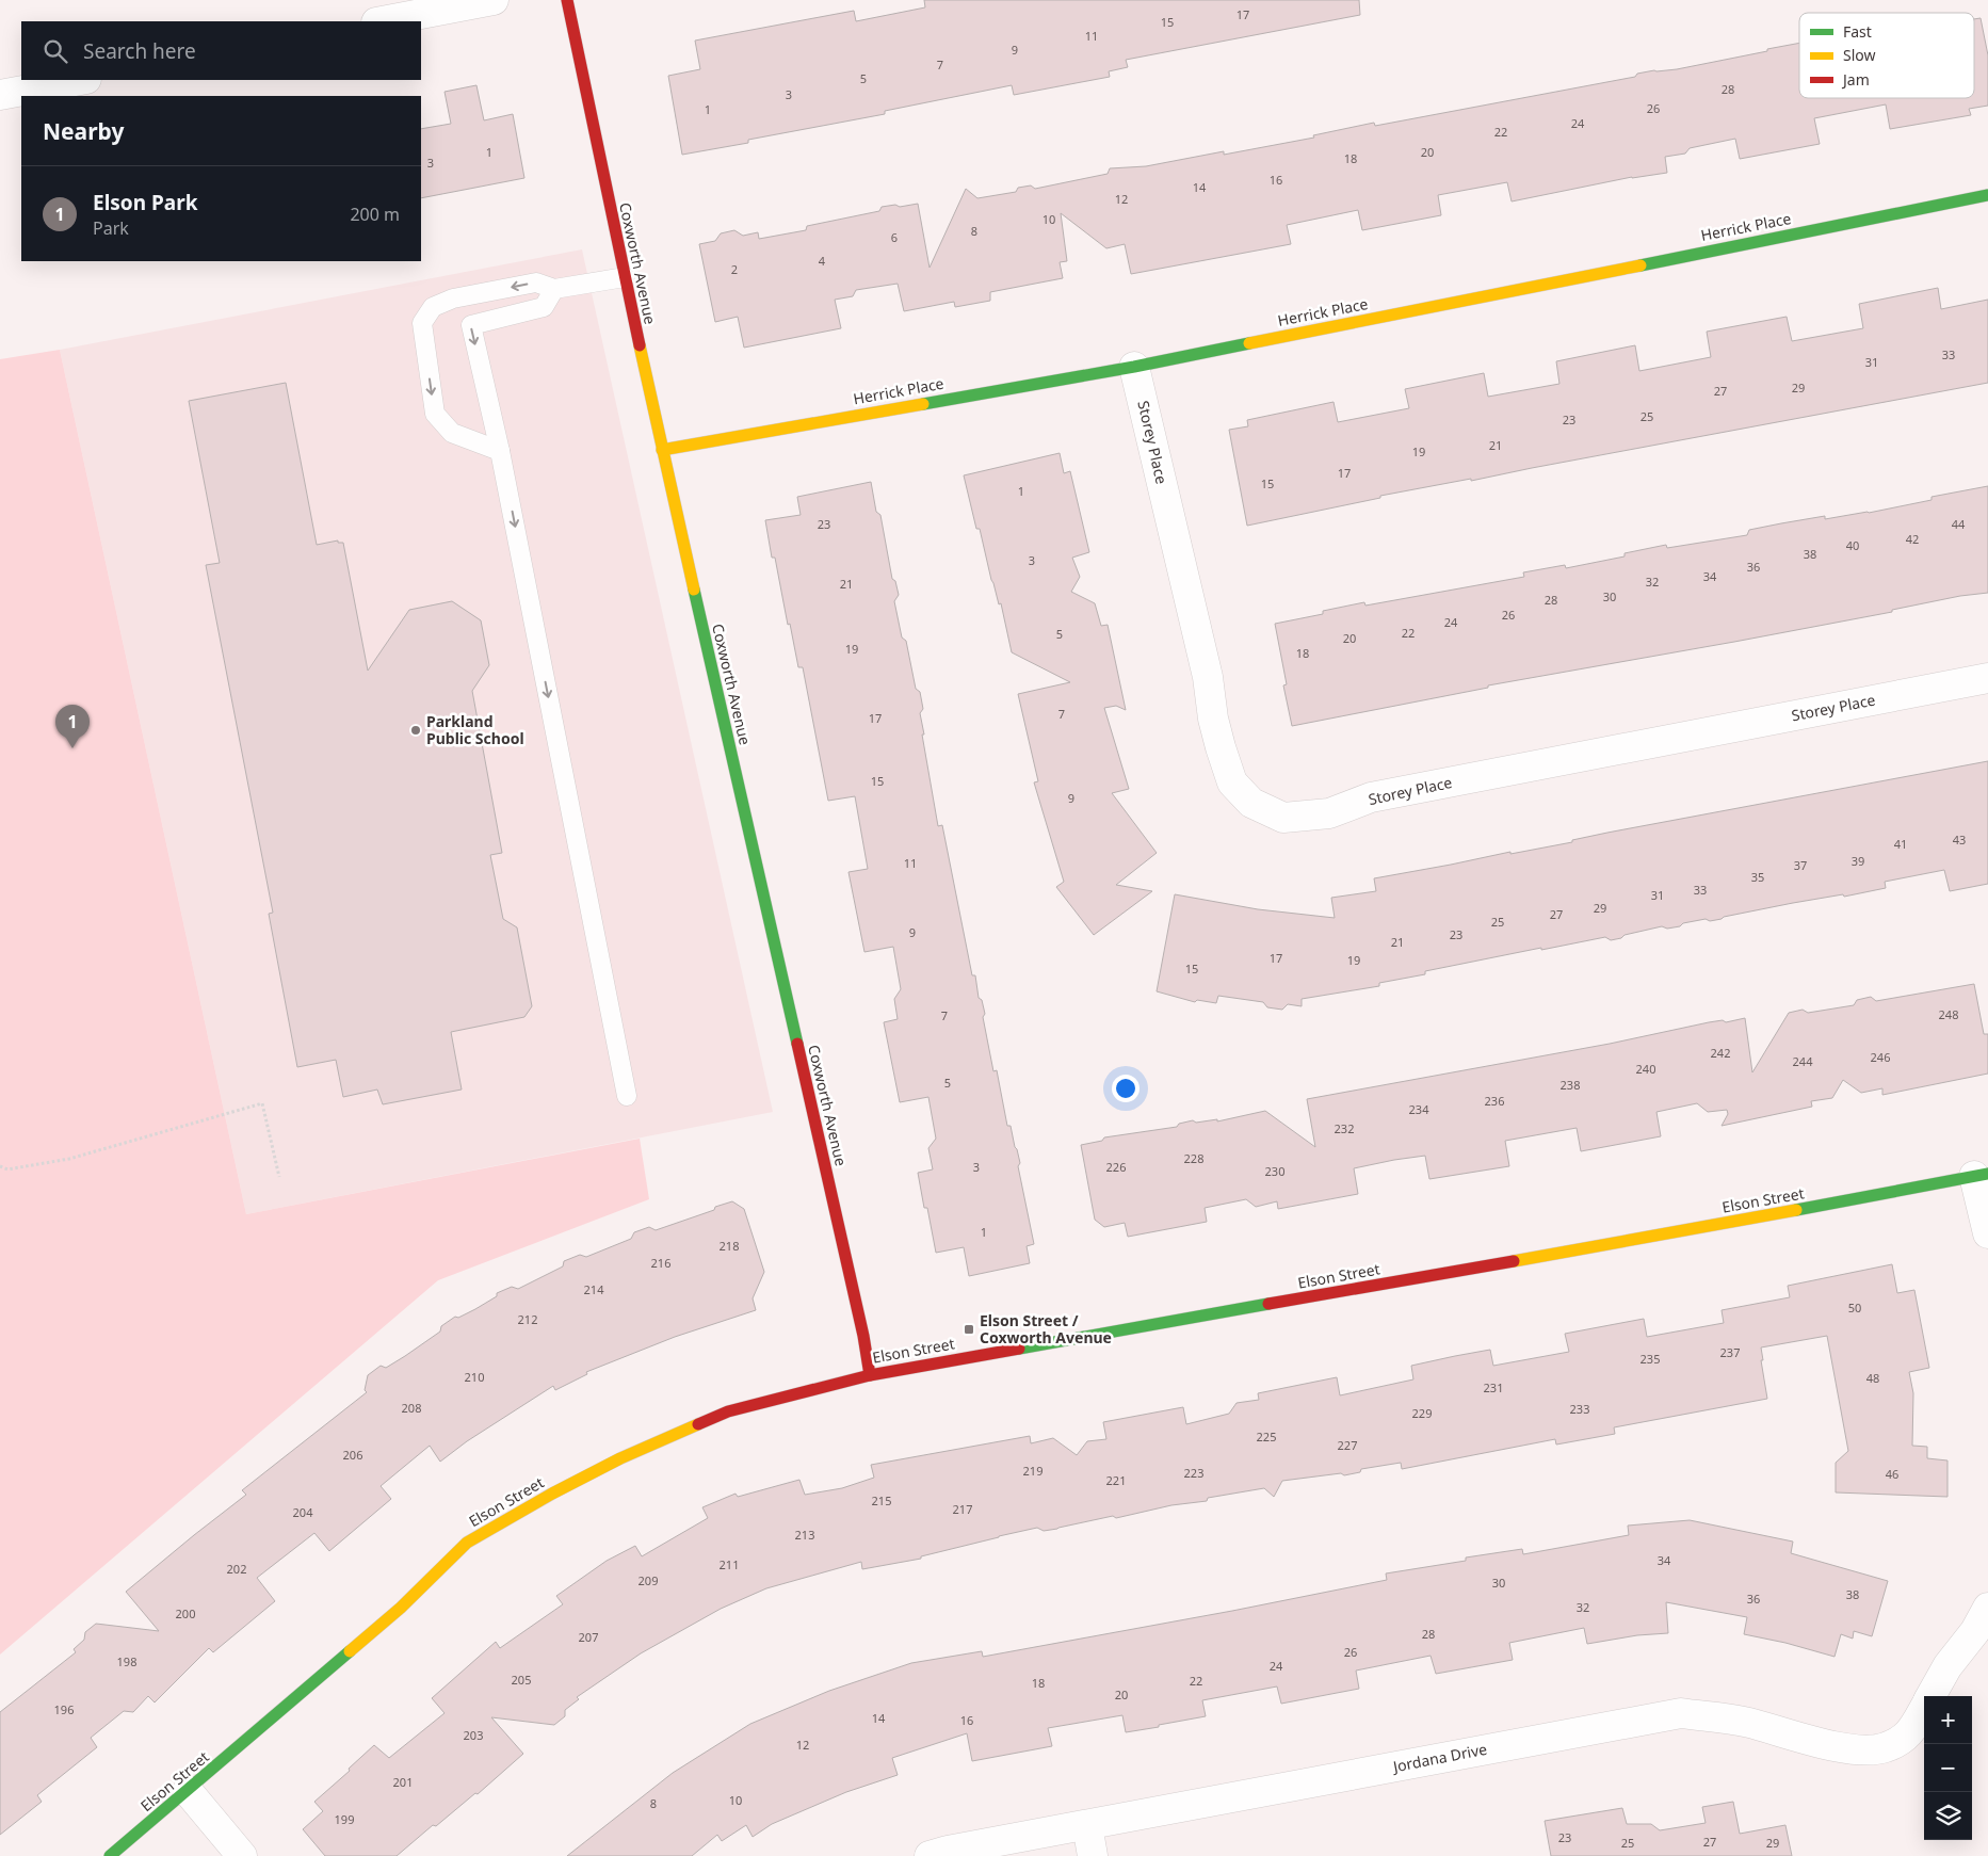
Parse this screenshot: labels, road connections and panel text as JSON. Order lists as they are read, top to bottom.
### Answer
{
  "streets": {
    "street": [
      "Herrick Place",
      "Coxworth Avenue",
      "Storey Place",
      "Elson Street",
      "Jordana Drive"
    ]
  },
  "crossings": [
    ["Herrick Place", "Coxworth Avenue"],
    ["Herrick Place", "Storey Place"],
    ["Coxworth Avenue", "Elson Street"]
  ],
  "places": {
    "other": ["Parkland Public School"],
    "transit": ["Elson Street / Coxworth Avenue"]
  },
  "house_numbers": [
    "17",
    "15",
    "11",
    "9",
    "7",
    "5",
    "28",
    "3",
    "26",
    "1",
    "24",
    "22",
    "1",
    "20",
    "18",
    "3",
    "16",
    "14",
    "12",
    "10",
    "8",
    "6",
    "4",
    "2",
    "33",
    "31",
    "29",
    "27",
    "25",
    "23",
    "21",
    "19",
    "17",
    "15",
    "1",
    "23",
    "44",
    "42",
    "40",
    "38",
    "3",
    "36",
    "34",
    "32",
    "21",
    "30",
    "28",
    "26",
    "24",
    "22",
    "5",
    "20",
    "19",
    "18",
    "7",
    "17",
    "15",
    "9",
    "43",
    "41",
    "39",
    "11",
    "37",
    "35",
    "33",
    "31",
    "29",
    "27",
    "25",
    "9",
    "23",
    "21",
    "17",
    "19",
    "15",
    "248",
    "7",
    "242",
    "246",
    "244",
    "240",
    "5",
    "238",
    "236",
    "234",
    "232",
    "228",
    "3",
    "226",
    "230",
    "1",
    "218",
    "216",
    "214",
    "50",
    "212",
    "237",
    "235",
    "210",
    "48",
    "231",
    "208",
    "233",
    "229",
    "225",
    "227",
    "206",
    "219",
    "223",
    "46",
    "221",
    "215",
    "217",
    "204",
    "213",
    "34",
    "211",
    "202",
    "209",
    "30",
    "38",
    "36",
    "32",
    "200",
    "28",
    "207",
    "26",
    "198",
    "24",
    "205",
    "22",
    "18",
    "20",
    "196",
    "14",
    "16",
    "203",
    "12",
    "201",
    "10",
    "8",
    "199",
    "23",
    "27",
    "25",
    "29"
  ],
  "legend": ["Fast", "Slow", "Jam"],
  "page": {
    "search": "Search here",
    "heading": "Nearby",
    "list": [
      {
        "mark": "1",
        "name": "Elson Park",
        "note": "Park",
        "value": "200 m"
      }
    ],
    "pins": "1",
    "map_buttons": ["+", "−"]
  }
}
